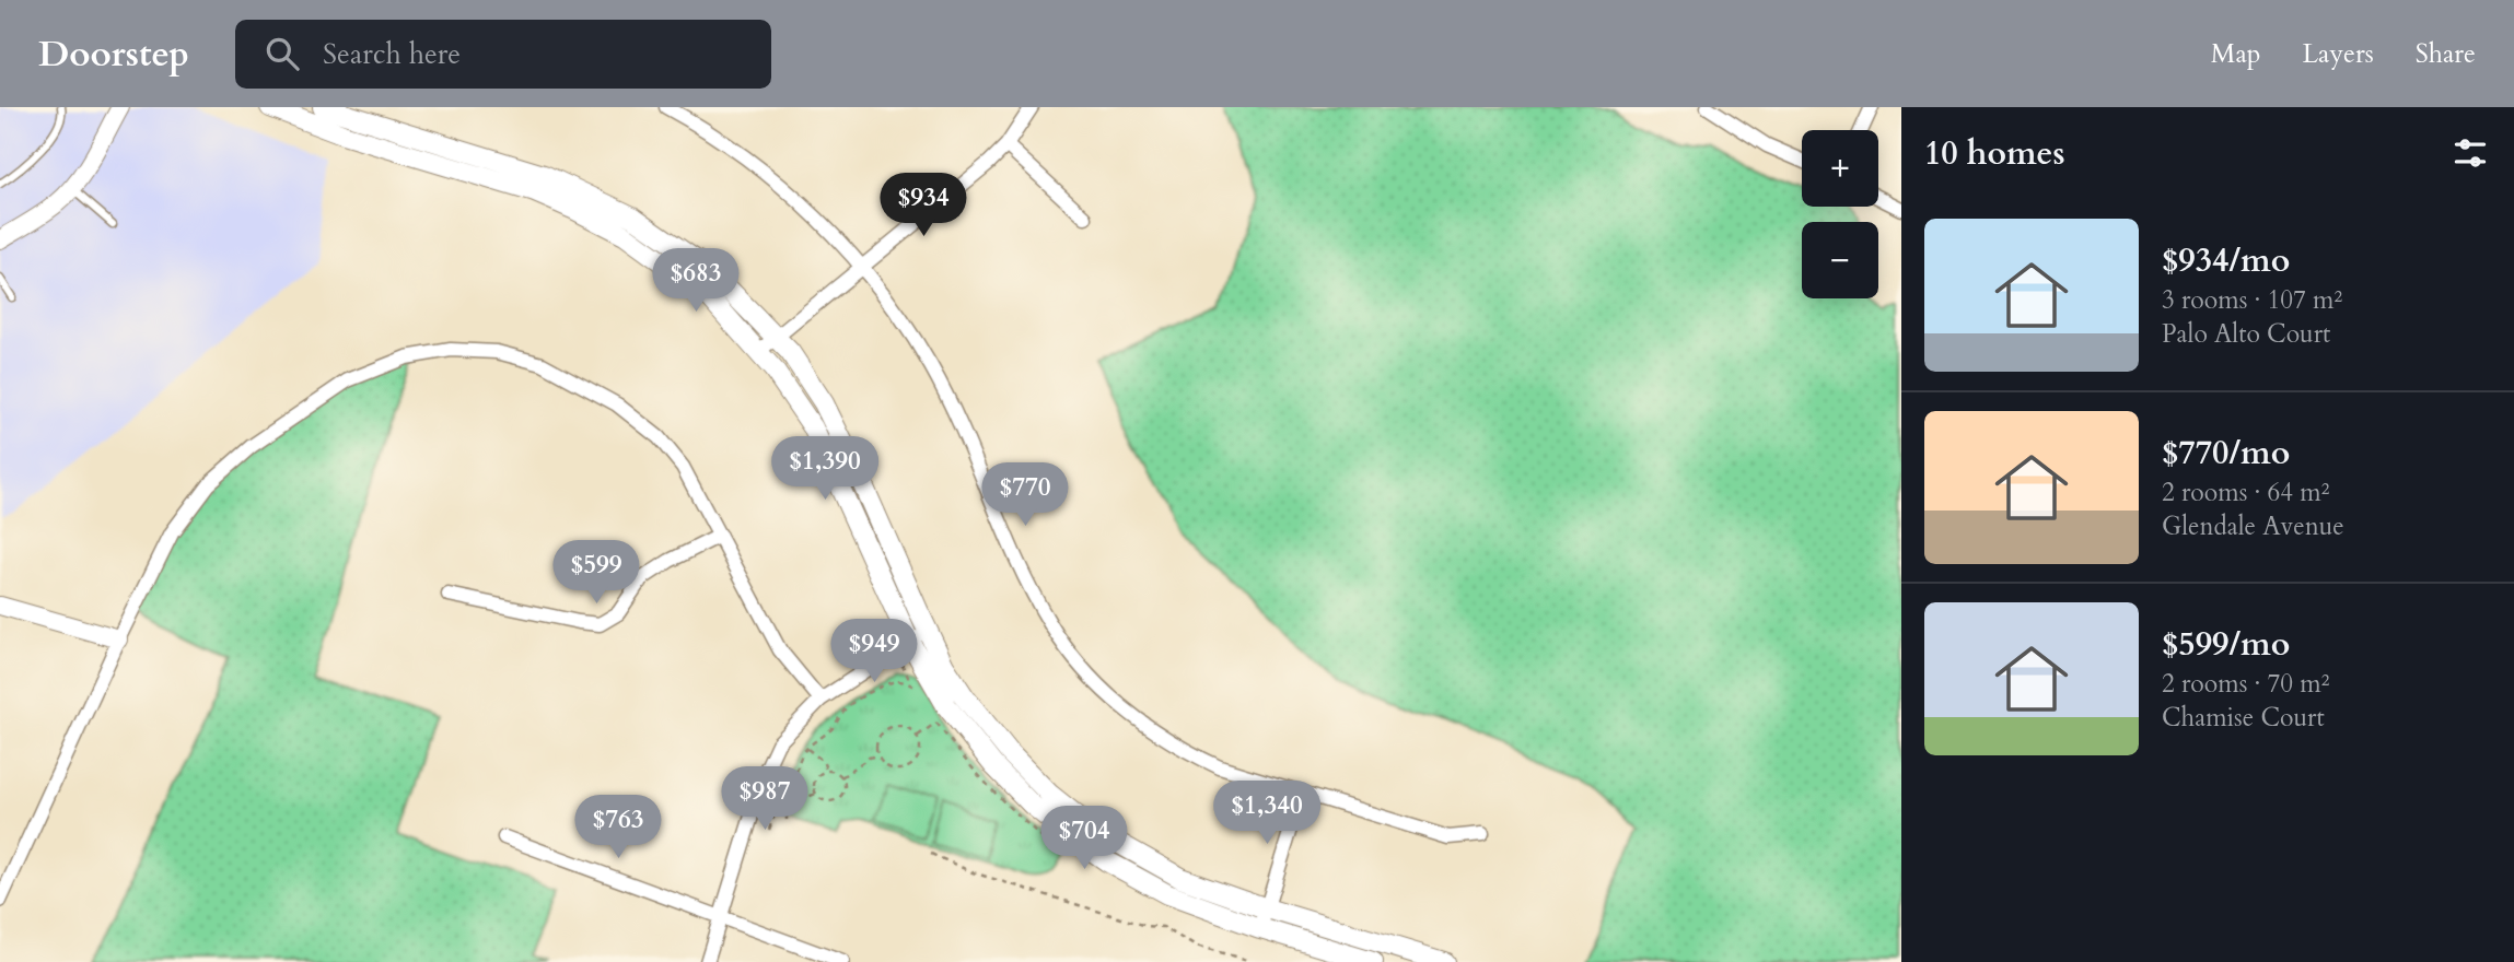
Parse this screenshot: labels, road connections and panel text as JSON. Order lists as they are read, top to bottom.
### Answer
{
  "page": {
    "header": "Doorstep",
    "search": "Search here",
    "nav": ["Map", "Layers", "Share"],
    "heading": "10 homes",
    "map_buttons": ["+", "−"],
    "price": [
      "$934",
      "$683",
      "$1,390",
      "$770",
      "$599",
      "$949",
      "$987",
      "$1,340",
      "$763",
      "$704"
    ],
    "list": [
      {
        "name": "$934/mo",
        "note": "3 rooms · 107 m² · Palo Alto Court"
      },
      {
        "name": "$770/mo",
        "note": "2 rooms · 64 m² · Glendale Avenue"
      },
      {
        "name": "$599/mo",
        "note": "2 rooms · 70 m² · Chamise Court"
      }
    ]
  }
}
